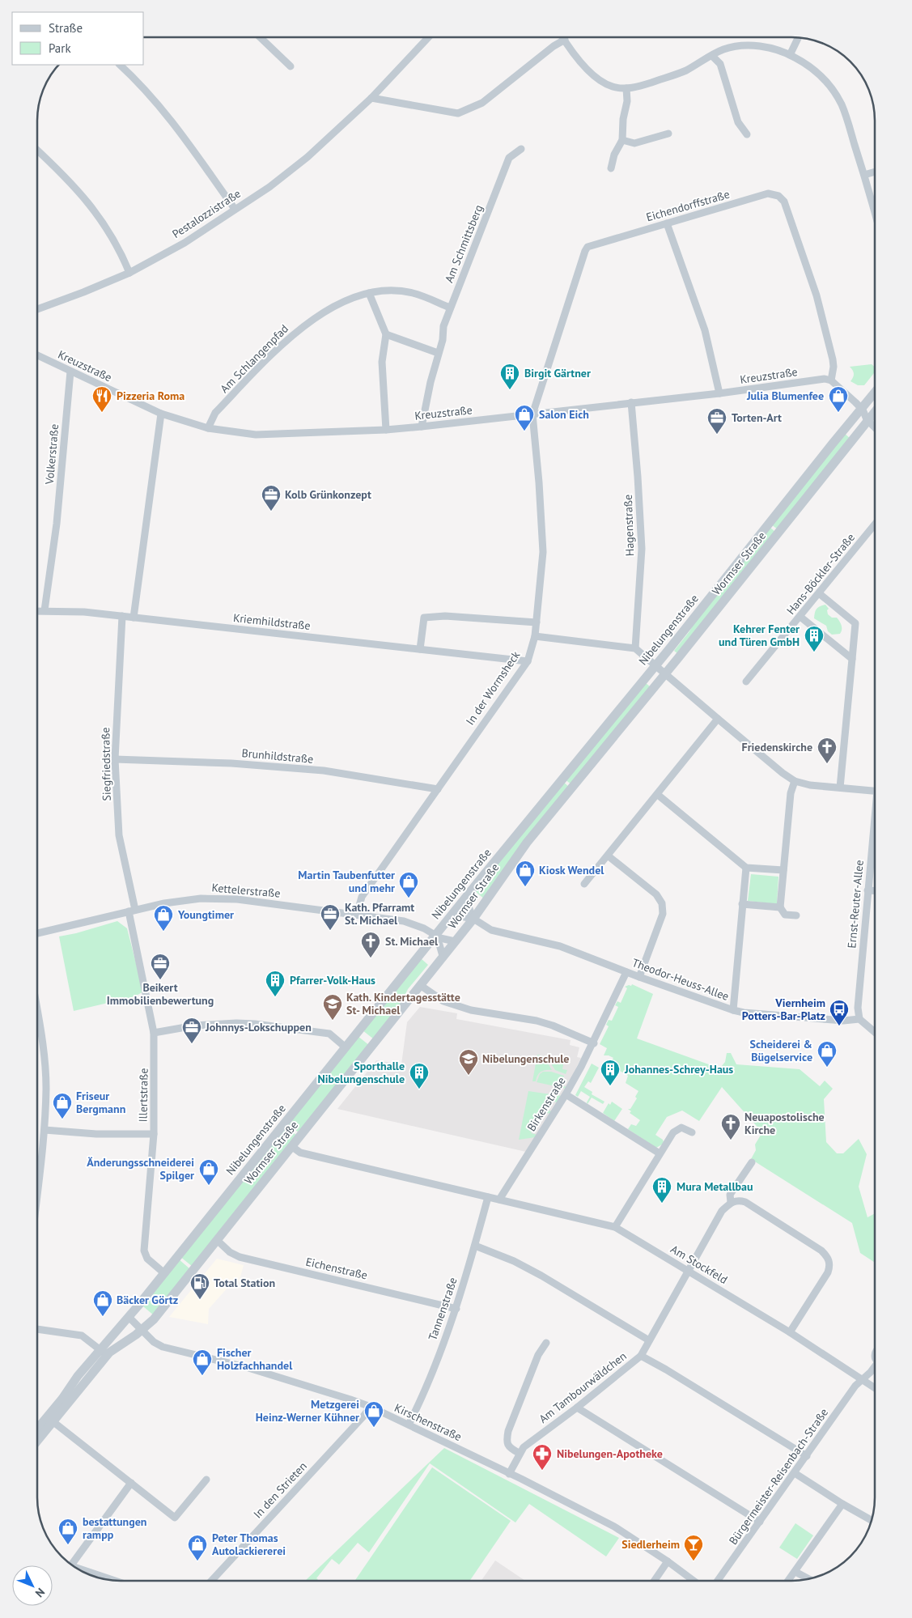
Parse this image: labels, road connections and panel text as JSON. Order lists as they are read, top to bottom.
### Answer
{
  "streets": {
    "street": [
      "Eichendorffstraße",
      "Pestalozzistraße",
      "Am Schmittsberg",
      "Am Schlangenpfad",
      "Kreuzstraße",
      "Volkerstraße",
      "Hagenstraße",
      "Wormser Straße",
      "Hans-Böckler-Straße",
      "Kriemhildstraße",
      "Nibelungenstraße",
      "In der Wormsheck",
      "Brunhildstraße",
      "Siegfriedstraße",
      "Kettelerstraße",
      "Ernst-Reuter-Allee",
      "Theodor-Heuss-Allee",
      "Illertstraße",
      "Birkenstraße",
      "Am Stockfeld",
      "Eichenstraße",
      "Tannenstraße",
      "Am Tambourwäldchen",
      "Kirschenstraße",
      "Bürgermeister-Reisenbach-Straße",
      "In den Strieten"
    ]
  },
  "crossings": [
    ["Eichendorffstraße", "Kreuzstraße"],
    ["Eichendorffstraße", "In der Wormsheck"],
    ["Am Schmittsberg", "Am Schlangenpfad"],
    ["Am Schmittsberg", "Kreuzstraße"],
    ["Am Schlangenpfad", "Kreuzstraße"],
    ["Kreuzstraße", "Volkerstraße"],
    ["Kreuzstraße", "Hagenstraße"],
    ["Kreuzstraße", "In der Wormsheck"],
    ["Volkerstraße", "Kriemhildstraße"],
    ["Wormser Straße", "Nibelungenstraße"],
    ["Wormser Straße", "Kettelerstraße"],
    ["Wormser Straße", "Theodor-Heuss-Allee"],
    ["Wormser Straße", "Am Stockfeld"],
    ["Wormser Straße", "Eichenstraße"],
    ["Wormser Straße", "Kirschenstraße"],
    ["Kriemhildstraße", "In der Wormsheck"],
    ["Kriemhildstraße", "Siegfriedstraße"],
    ["Nibelungenstraße", "Kettelerstraße"],
    ["Nibelungenstraße", "Illertstraße"],
    ["Nibelungenstraße", "Kirschenstraße"],
    ["In der Wormsheck", "Brunhildstraße"],
    ["In der Wormsheck", "Kettelerstraße"],
    ["Brunhildstraße", "Siegfriedstraße"],
    ["Siegfriedstraße", "Kettelerstraße"],
    ["Siegfriedstraße", "Illertstraße"],
    ["Kettelerstraße", "Illertstraße"],
    ["Ernst-Reuter-Allee", "Theodor-Heuss-Allee"],
    ["Theodor-Heuss-Allee", "Birkenstraße"],
    ["Birkenstraße", "Am Stockfeld"],
    ["Am Stockfeld", "Tannenstraße"],
    ["Am Stockfeld", "Am Tambourwäldchen"],
    ["Am Stockfeld", "Bürgermeister-Reisenbach-Straße"],
    ["Eichenstraße", "Tannenstraße"],
    ["Tannenstraße", "Kirschenstraße"],
    ["Am Tambourwäldchen", "Kirschenstraße"],
    ["Kirschenstraße", "In den Strieten"]
  ],
  "places": {
    "building": [
      "Birgit Gärtner",
      "Kehrer Fenter und Türen GmbH",
      "Pfarrer-Volk-Haus",
      "Johannes-Schrey-Haus",
      "Sporthalle Nibelungenschule",
      "Mura Metallbau"
    ],
    "restaurant": ["Pizzeria Roma"],
    "shop": [
      "Julia Blumenfee",
      "Salon Eich",
      "Kiosk Wendel",
      "Martin Taubenfutter und mehr",
      "Youngtimer",
      "Scheiderei & Bügelservice",
      "Friseur Bergmann",
      "Änderungsschneiderei Spilger",
      "Bäcker Görtz",
      "Fischer Holzfachhandel",
      "Metzgerei Heinz-Werner Kühner",
      "bestattungen rampp",
      "Peter Thomas Autolackiererei"
    ],
    "office": [
      "Torten-Art",
      "Kolb Grünkonzept",
      "Kath. Pfarramt St. Michael",
      "Beikert Immobilienbewertung",
      "Johnnys-Lokschuppen"
    ],
    "church": ["Friedenskirche", "St. Michael", "Neuapostolische Kirche"],
    "school or university": ["Kath. Kindertagesstätte St- Michael", "Nibelungenschule"],
    "bus stop": ["Viernheim Potters-Bar-Platz"],
    "fuel station": ["Total Station"],
    "pharmacy": ["Nibelungen-Apotheke"],
    "bar": ["Siedlerheim"]
  },
  "legend": ["Straße", "Park"],
  "north": "bottom right"
}
